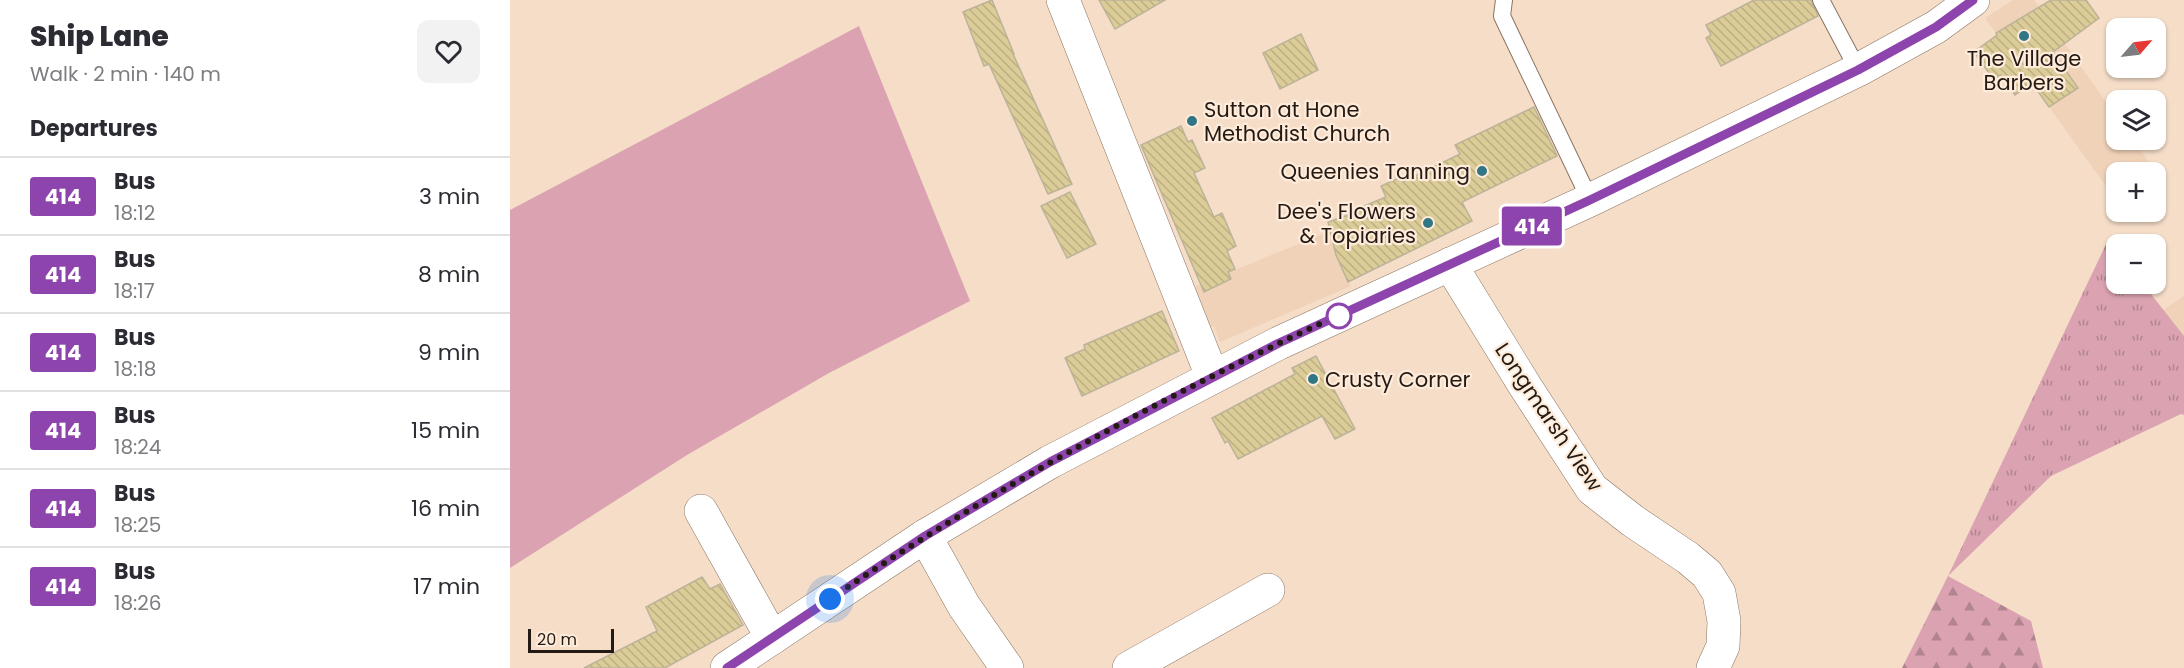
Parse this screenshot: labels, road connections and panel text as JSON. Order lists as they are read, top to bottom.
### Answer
{
  "streets": {
    "main road": ["Longmarsh View"]
  },
  "places": [
    "The Village Barbers",
    "Sutton at Hone Methodist Church",
    "Queenies Tanning",
    "Dee's Flowers & Topiaries",
    "Crusty Corner"
  ],
  "lines": ["bus line 414"],
  "scale_bar": "20 m",
  "north": "top right",
  "page": {
    "heading": [
      ["Ship Lane", "Walk · 2 min · 140 m"],
      "Departures"
    ],
    "on_map": "414",
    "map_buttons": ["+", "−"],
    "list": [
      {
        "mark": "414",
        "name": "Bus",
        "note": "18:12",
        "value": "3 min"
      },
      {
        "mark": "414",
        "name": "Bus",
        "note": "18:17",
        "value": "8 min"
      },
      {
        "mark": "414",
        "name": "Bus",
        "note": "18:18",
        "value": "9 min"
      },
      {
        "mark": "414",
        "name": "Bus",
        "note": "18:24",
        "value": "15 min"
      },
      {
        "mark": "414",
        "name": "Bus",
        "note": "18:25",
        "value": "16 min"
      },
      {
        "mark": "414",
        "name": "Bus",
        "note": "18:26",
        "value": "17 min"
      }
    ],
    "scale": "20 m"
  }
}
